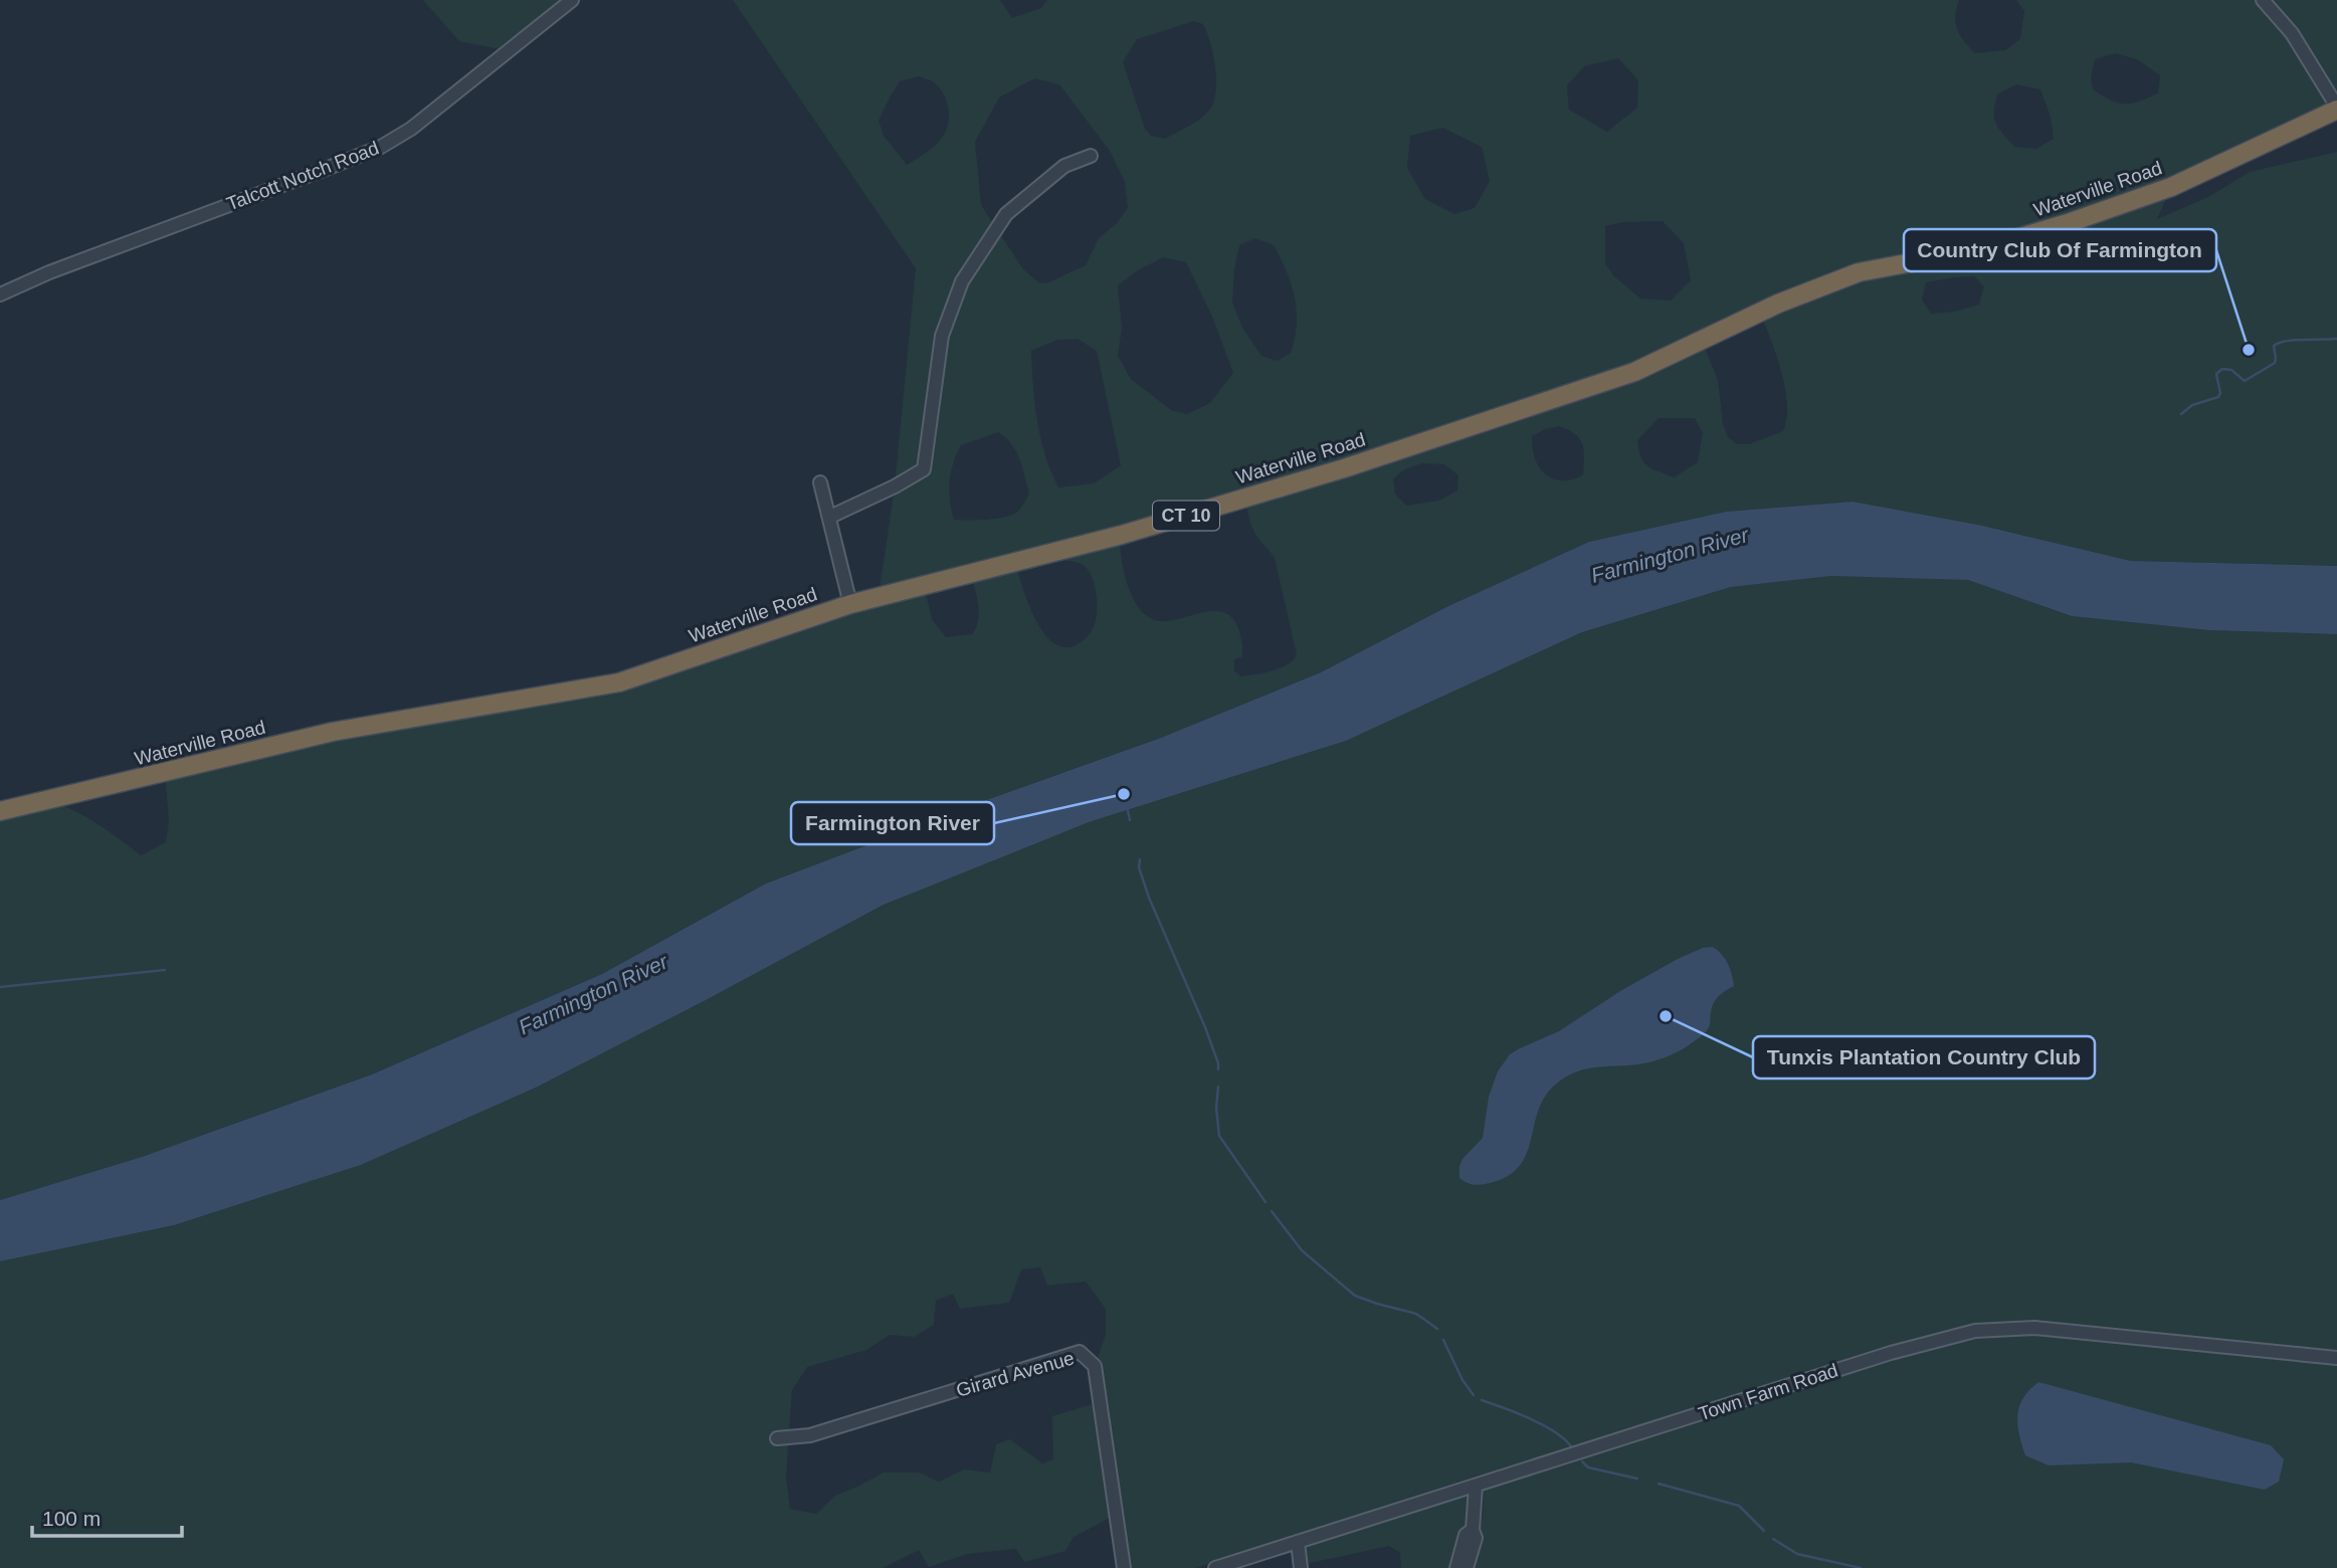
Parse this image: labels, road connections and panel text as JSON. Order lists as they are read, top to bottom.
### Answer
{
  "streets": {
    "highway": ["Waterville Road", "CT 10"],
    "street": ["Talcott Notch Road", "Girard Avenue", "Town Farm Road"]
  },
  "water": ["Farmington River"],
  "places": ["Country Club Of Farmington", "Farmington River", "Tunxis Plantation Country Club"],
  "scale_bar": "100 m"
}
